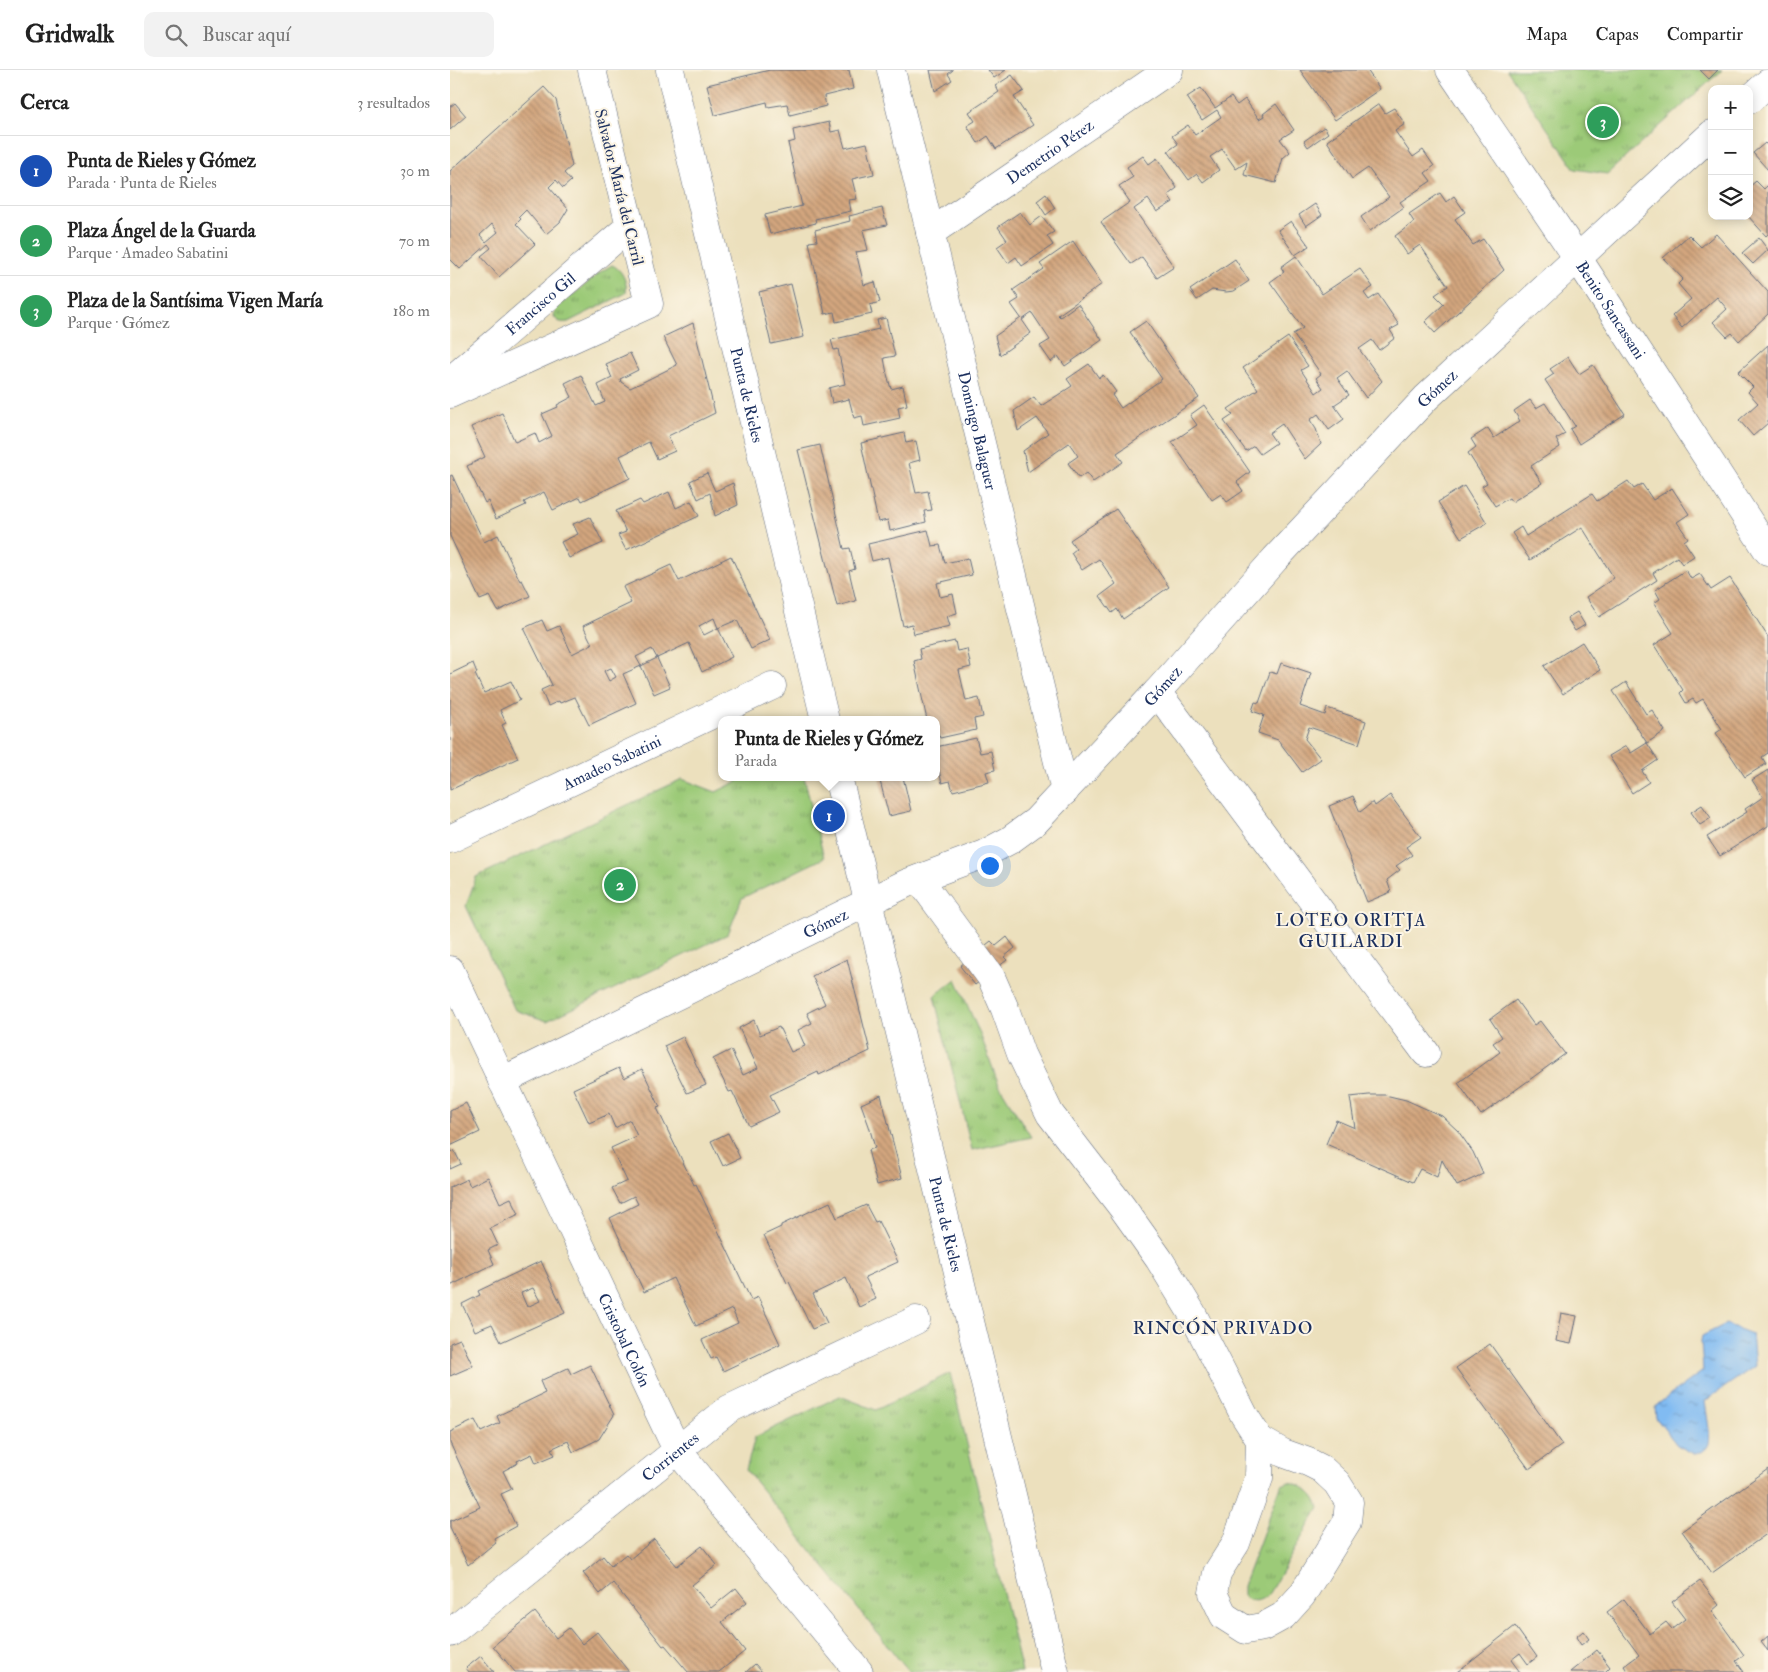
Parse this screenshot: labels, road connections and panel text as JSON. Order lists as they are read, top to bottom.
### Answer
{
  "streets": {
    "street": [
      "Demetrio Pérez",
      "Salvador María del Carril",
      "Francisco Gil",
      "Benito Sancassani",
      "Gómez",
      "Punta de Rieles",
      "Domingo Balaguer",
      "Amadeo Sabatini",
      "Cristobal Colón",
      "Corrientes"
    ]
  },
  "crossings": [
    ["Demetrio Pérez", "Domingo Balaguer"],
    ["Salvador María del Carril", "Francisco Gil"],
    ["Benito Sancassani", "Gómez"],
    ["Gómez", "Punta de Rieles"],
    ["Gómez", "Domingo Balaguer"],
    ["Gómez", "Cristobal Colón"],
    ["Cristobal Colón", "Corrientes"]
  ],
  "districts": ["LOTEO ORITJA GUILARDI", "RINCÓN PRIVADO"],
  "page": {
    "header": "Gridwalk",
    "search": "Buscar aquí",
    "nav": ["Mapa", "Capas", "Compartir"],
    "heading": ["Cerca", "3 resultados"],
    "map_buttons": ["+", "−"],
    "pins": ["3", "1", "2"],
    "list": [
      {
        "mark": "1",
        "name": "Punta de Rieles y Gómez",
        "note": "Parada · Punta de Rieles",
        "value": "30 m"
      },
      {
        "mark": "2",
        "name": "Plaza Ángel de la Guarda",
        "note": "Parque · Amadeo Sabatini",
        "value": "70 m"
      },
      {
        "mark": "3",
        "name": "Plaza de la Santísima Vigen María",
        "note": "Parque · Gómez",
        "value": "180 m"
      }
    ],
    "popup": ["Punta de Rieles y Gómez", "Parada"]
  }
}
